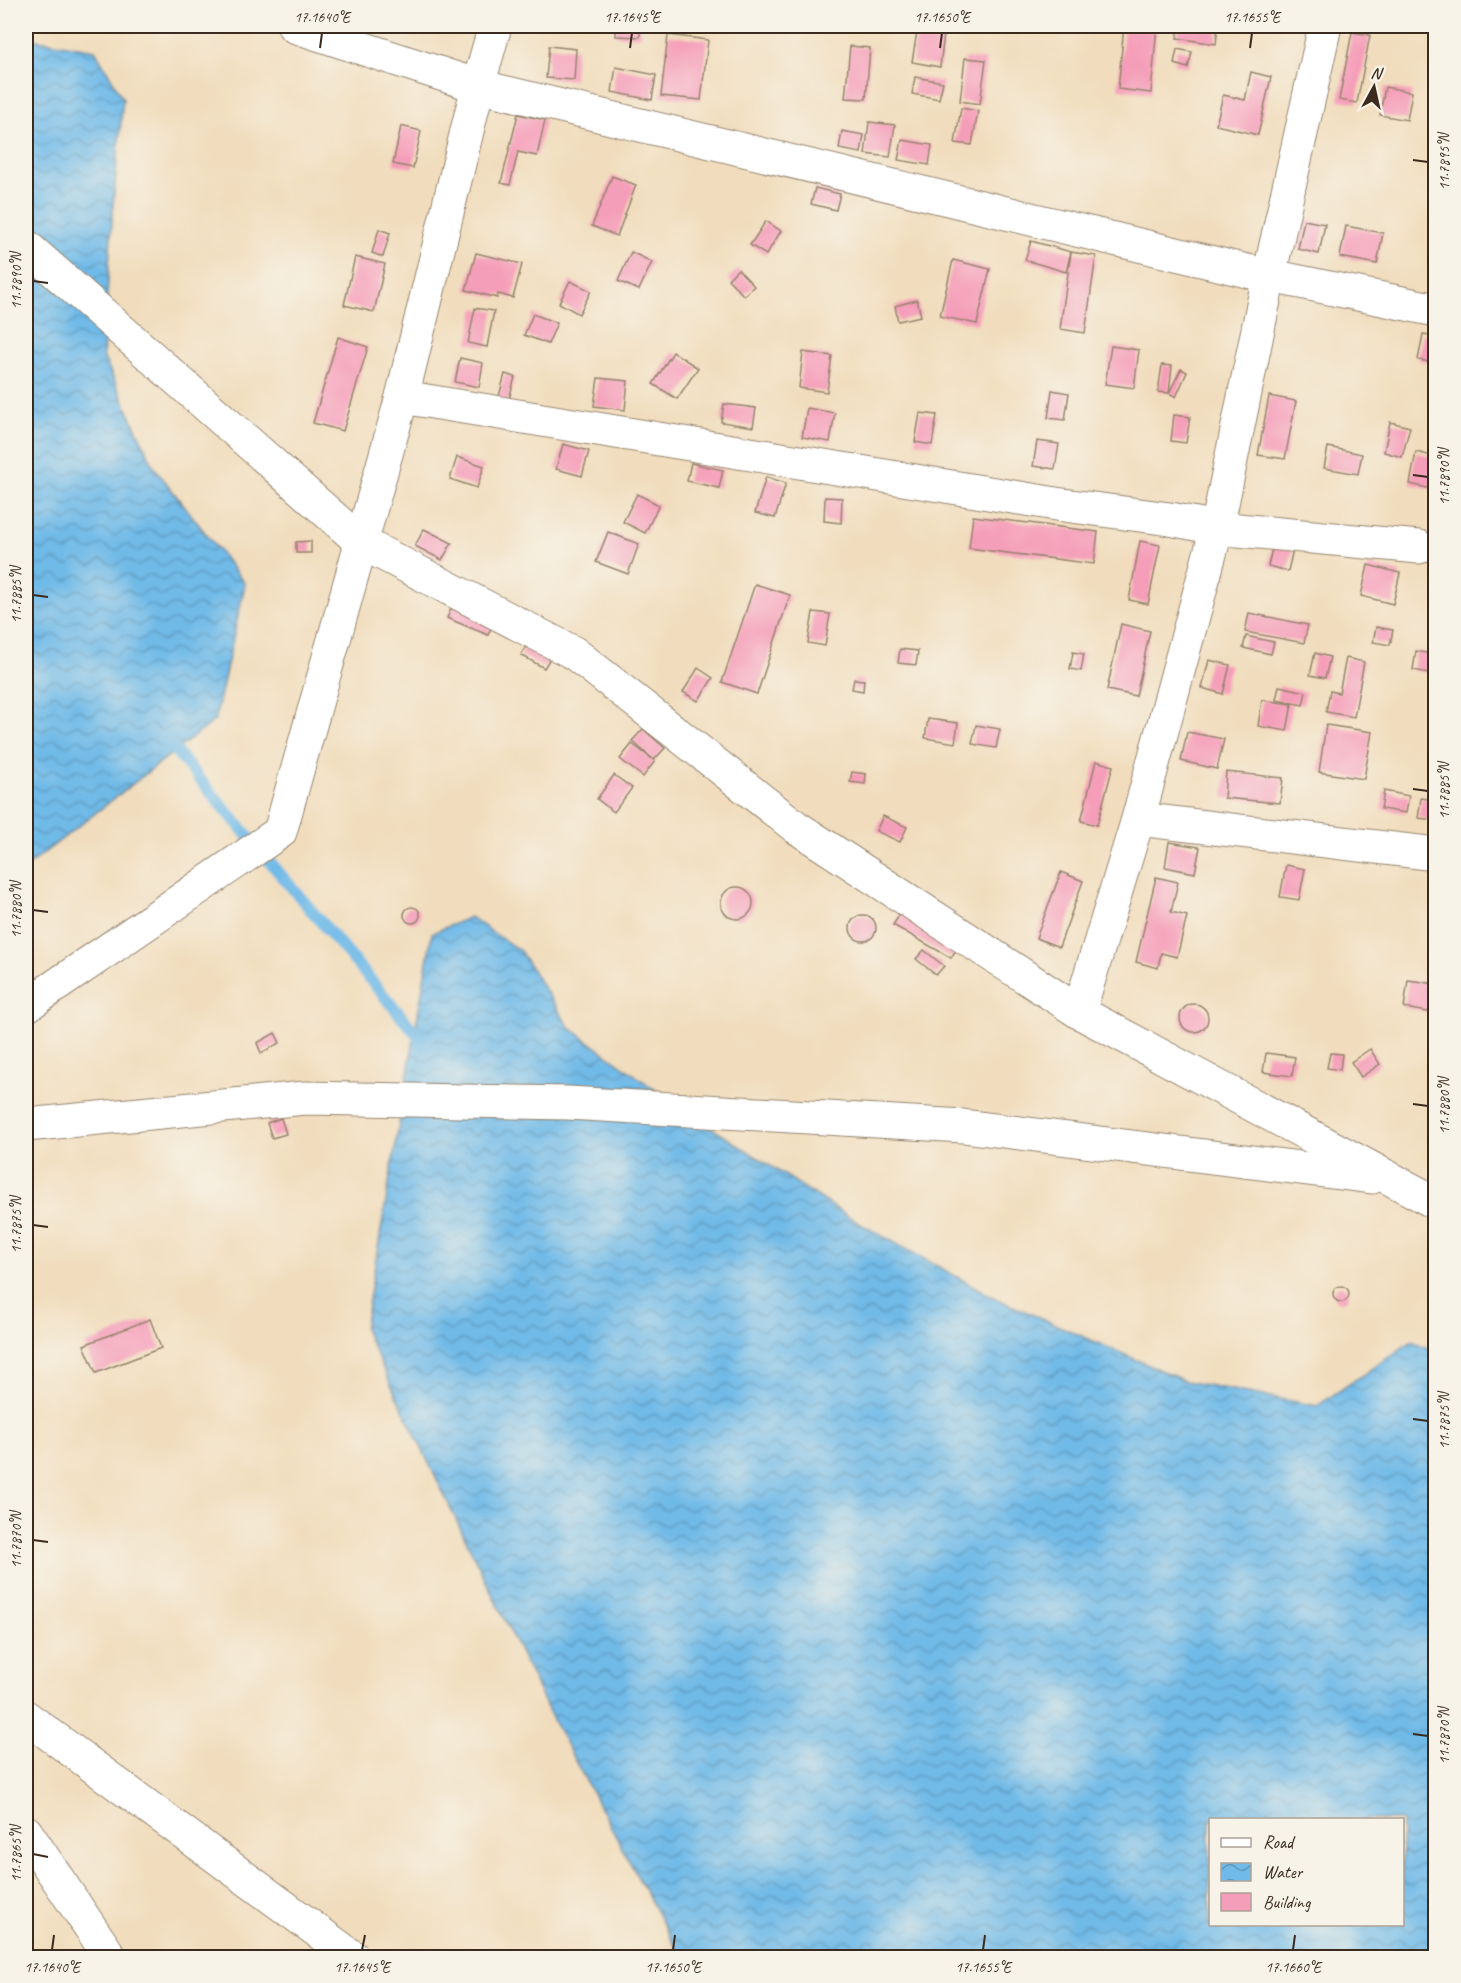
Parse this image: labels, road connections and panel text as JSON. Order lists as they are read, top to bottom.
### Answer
{
  "legend": ["Road", "Water", "Building"],
  "north": "top",
  "coordinates": [
    "17.1640°E",
    "17.1645°E",
    "17.1650°E",
    "17.1655°E",
    "11.7895°N",
    "11.7890°N",
    "11.7885°N",
    "11.7880°N",
    "11.7875°N",
    "11.7870°N",
    "11.7865°N",
    "17.1660°E"
  ]
}
